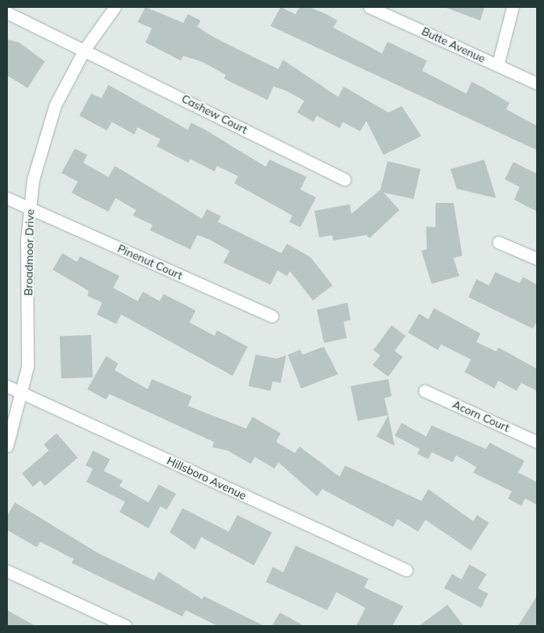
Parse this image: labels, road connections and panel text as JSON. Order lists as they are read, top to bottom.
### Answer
{
  "streets": {
    "street": [
      "Butte Avenue",
      "Cashew Court",
      "Broadmoor Drive",
      "Pinenut Court",
      "Acorn Court",
      "Hillsboro Avenue"
    ]
  },
  "crossings": [
    ["Cashew Court", "Broadmoor Drive"],
    ["Broadmoor Drive", "Pinenut Court"],
    ["Broadmoor Drive", "Hillsboro Avenue"]
  ]
}
